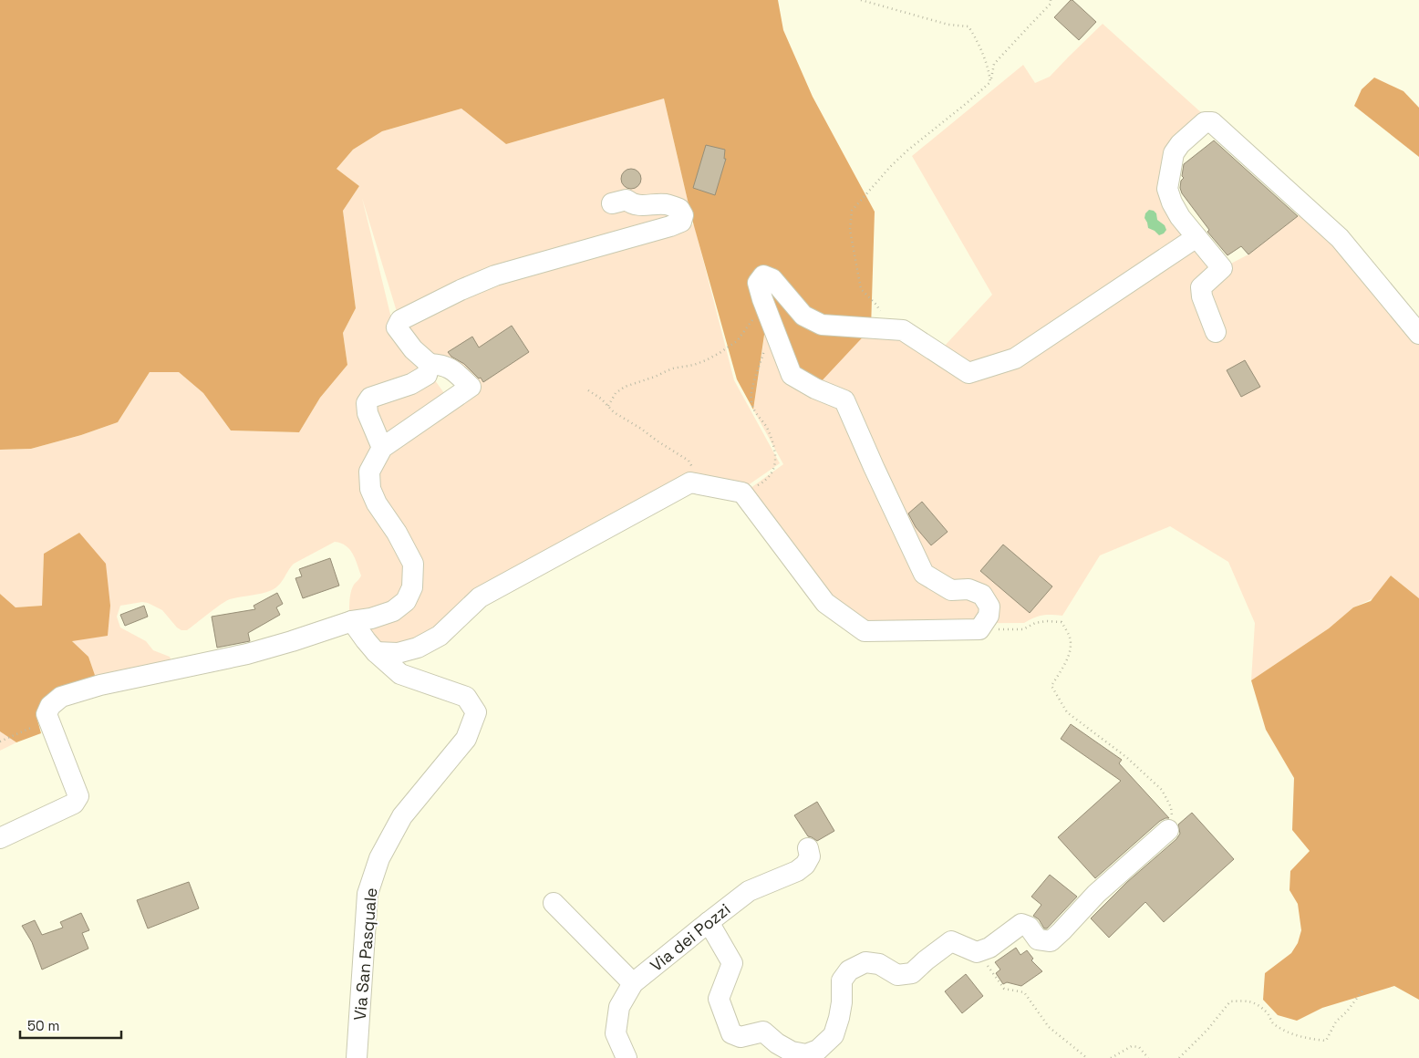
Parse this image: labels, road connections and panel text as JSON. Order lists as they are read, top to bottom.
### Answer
{
  "streets": {
    "street": ["Via dei Pozzi", "Via San Pasquale"]
  },
  "scale_bar": "50 m"
}
